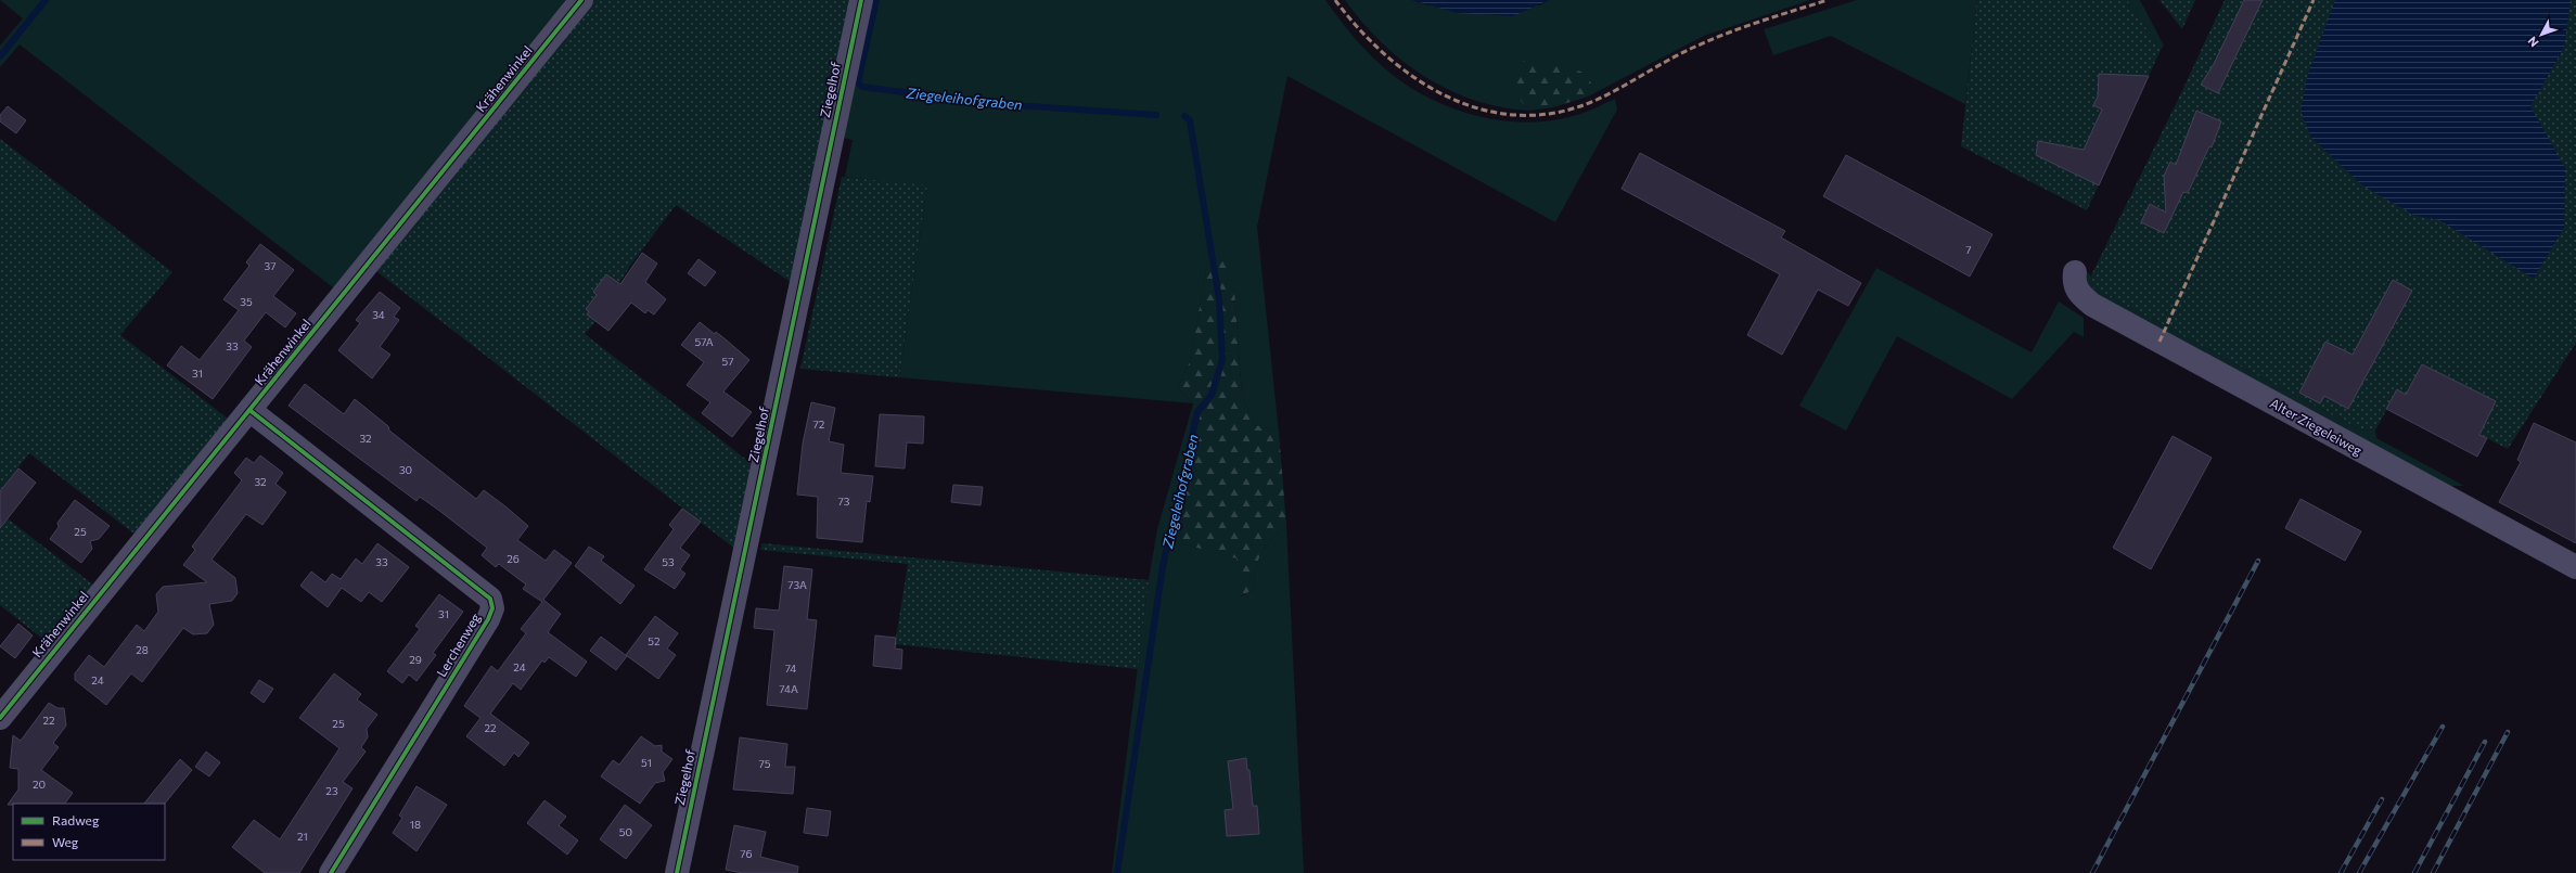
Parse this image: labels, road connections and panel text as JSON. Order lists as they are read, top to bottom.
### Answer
{
  "streets": {
    "street": [
      "Krähenwinkel",
      "Ziegelhof",
      "Alter Ziegeleiweg",
      "Lerchenweg"
    ]
  },
  "crossings": [
    ["Krähenwinkel", "Lerchenweg"]
  ],
  "water": ["Ziegeleihofgraben"],
  "house_numbers": [
    "7",
    "37",
    "35",
    "34",
    "57A",
    "33",
    "57",
    "31",
    "72",
    "32",
    "30",
    "32",
    "73",
    "25",
    "26",
    "33",
    "53",
    "73A",
    "31",
    "52",
    "28",
    "29",
    "24",
    "74",
    "24",
    "74A",
    "22",
    "25",
    "22",
    "51",
    "75",
    "20",
    "23",
    "18",
    "50",
    "21",
    "76"
  ],
  "legend": ["Radweg", "Weg"],
  "north": "bottom left"
}
